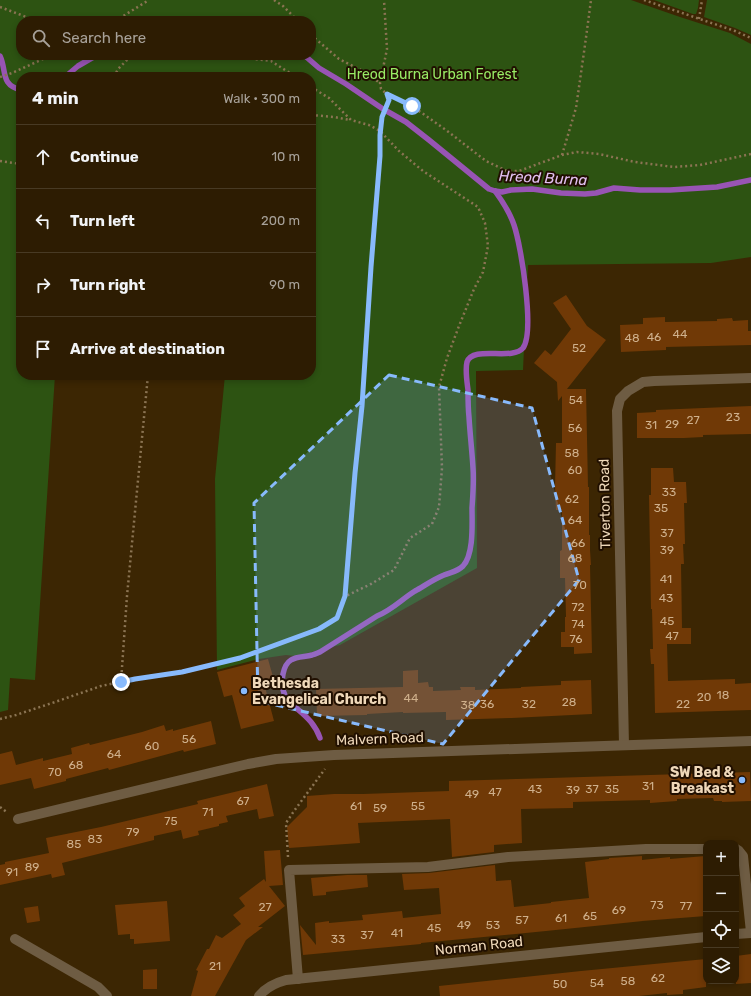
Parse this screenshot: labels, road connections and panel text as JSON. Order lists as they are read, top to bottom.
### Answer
{
  "streets": {
    "street": ["Tiverton Road", "Malvern Road", "Norman Road"]
  },
  "crossings": [
    ["Tiverton Road", "Malvern Road"]
  ],
  "water": ["Hreod Burna"],
  "parks": ["Hreod Burna Urban Forest"],
  "places": ["Bethesda Evangelical Church", "SW Bed & Breakast"],
  "house_numbers": [
    "44",
    "46",
    "48",
    "52",
    "54",
    "23",
    "27",
    "29",
    "31",
    "56",
    "58",
    "60",
    "33",
    "62",
    "35",
    "64",
    "37",
    "66",
    "39",
    "68",
    "41",
    "70",
    "43",
    "72",
    "45",
    "74",
    "47",
    "76",
    "18",
    "20",
    "44",
    "28",
    "36",
    "32",
    "22",
    "38",
    "56",
    "60",
    "64",
    "68",
    "70",
    "31",
    "43",
    "37",
    "35",
    "39",
    "47",
    "49",
    "67",
    "61",
    "55",
    "59",
    "71",
    "75",
    "79",
    "83",
    "85",
    "89",
    "91",
    "73",
    "77",
    "27",
    "69",
    "65",
    "61",
    "57",
    "49",
    "53",
    "45",
    "41",
    "37",
    "33",
    "21",
    "62",
    "58",
    "54",
    "50"
  ],
  "page": {
    "search": "Search here",
    "heading": ["4 min", "Walk · 300 m"],
    "list": [
      ["Continue", "10 m"],
      ["Turn left", "200 m"],
      ["Turn right", "90 m"],
      "Arrive at destination"
    ],
    "map_buttons": ["+", "−"]
  }
}
